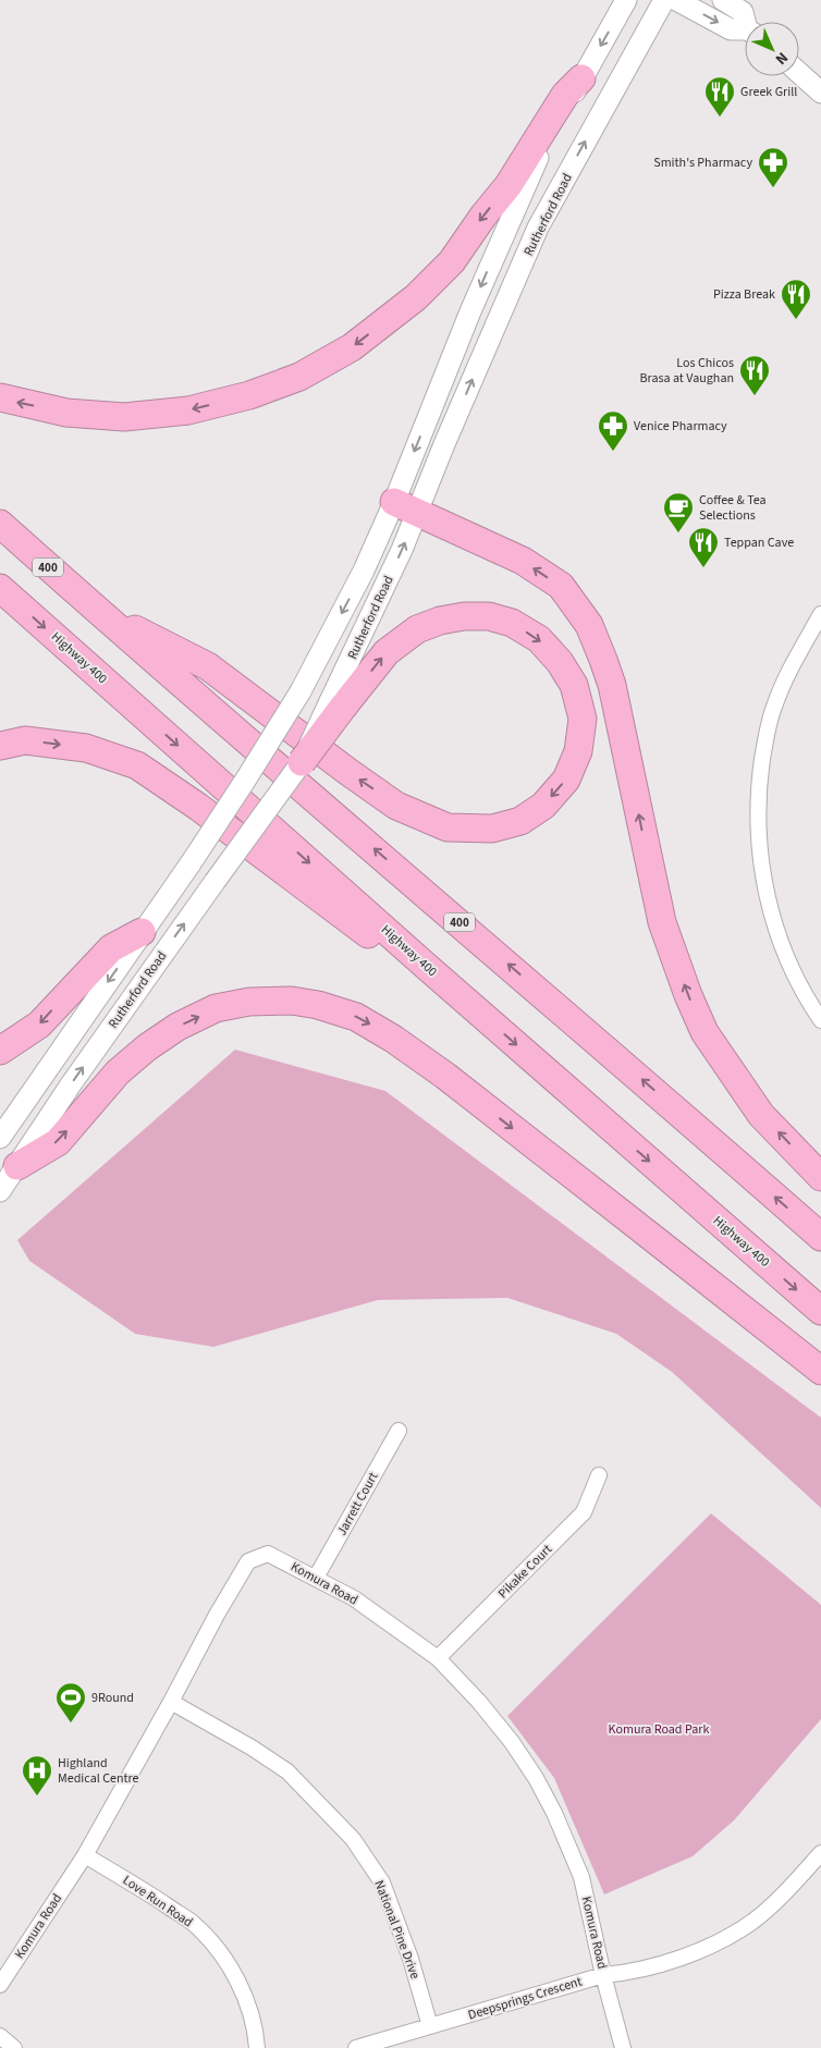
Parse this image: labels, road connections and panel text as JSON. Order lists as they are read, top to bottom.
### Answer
{
  "streets": {
    "highway": ["400", "Highway 400"],
    "main road": ["Rutherford Road"],
    "street": [
      "Jarrett Court",
      "Pikake Court",
      "Komura Road",
      "Love Run Road",
      "National Pine Drive",
      "Deepsprings Crescent"
    ]
  },
  "crossings": [
    ["Jarrett Court", "Komura Road"],
    ["Pikake Court", "Komura Road"],
    ["Komura Road", "Love Run Road"],
    ["Komura Road", "National Pine Drive"],
    ["Komura Road", "Deepsprings Crescent"],
    ["National Pine Drive", "Deepsprings Crescent"]
  ],
  "parks": ["Komura Road Park"],
  "places": {
    "restaurant": [
      "Greek Grill",
      "Pizza Break",
      "Los Chicos Brasa at Vaughan",
      "Teppan Cave"
    ],
    "pharmacy": ["Smith's Pharmacy", "Venice Pharmacy"],
    "cafe": ["Coffee & Tea Selections"],
    "sports": ["9Round"],
    "hospital": ["Highland Medical Centre"]
  },
  "north": "bottom right"
}
